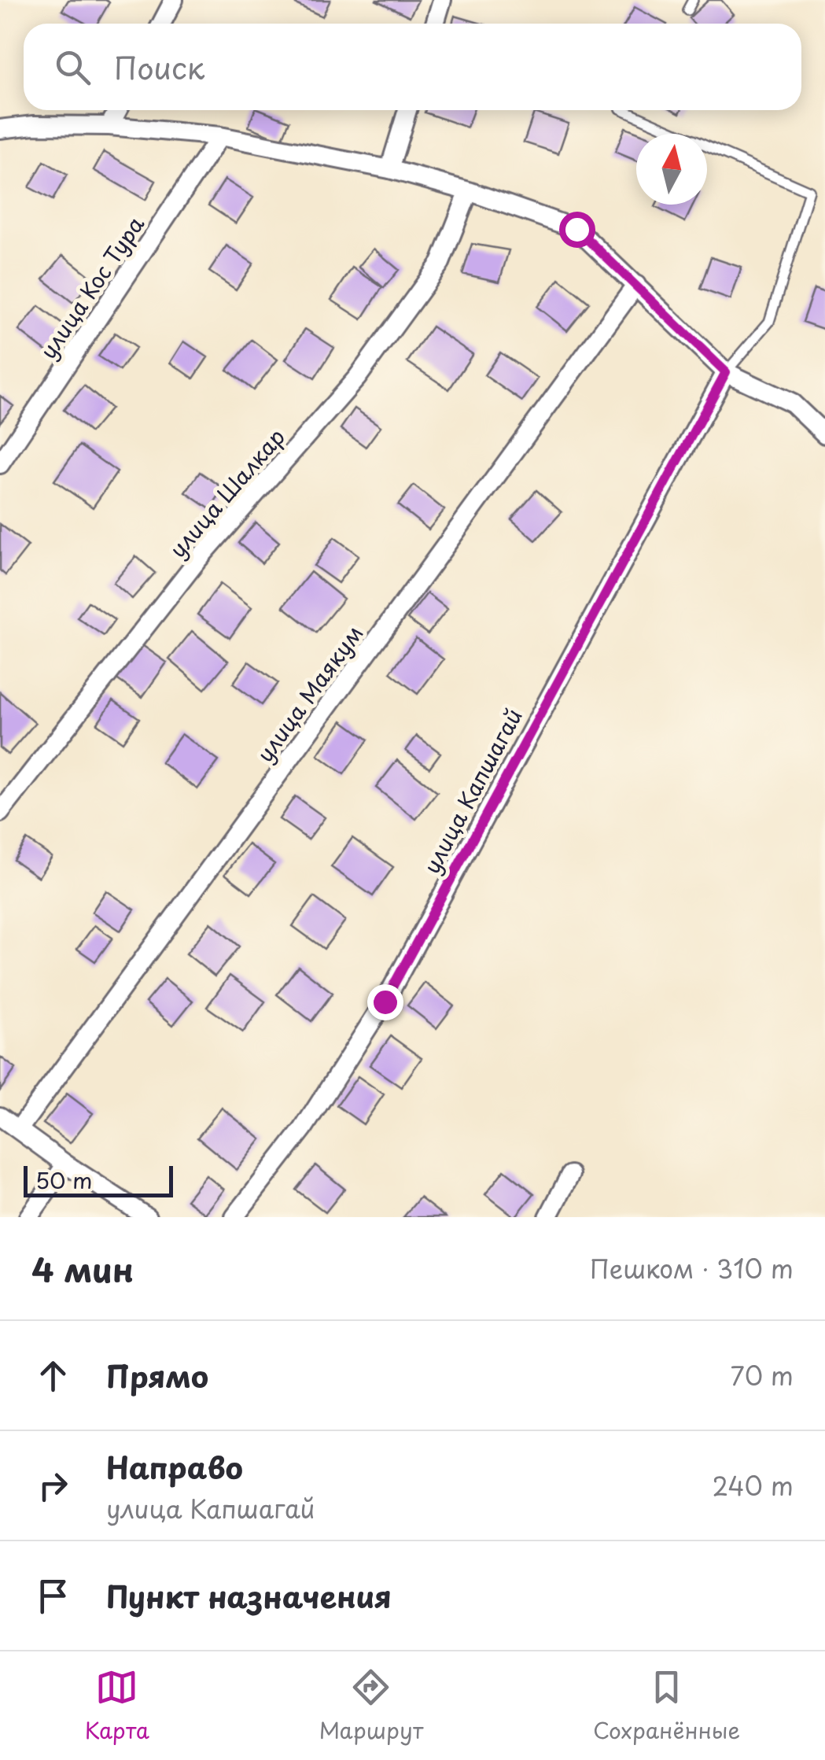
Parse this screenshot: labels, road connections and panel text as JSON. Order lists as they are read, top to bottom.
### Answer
{
  "streets": {
    "street": [
      "улица Кос Тура",
      "улица Шалкар",
      "улица Маякум",
      "улица Капшагай"
    ]
  },
  "scale_bar": "50 m",
  "north": "top",
  "page": {
    "search": "Поиск",
    "scale": "50 m",
    "heading": ["4 мин", "Пешком · 310 m"],
    "list": [
      ["Прямо", "70 m"],
      ["Направо", "улица Капшагай", "240 m"],
      "Пункт назначения"
    ],
    "nav": ["Карта", "Маршрут", "Сохранённые"]
  }
}
